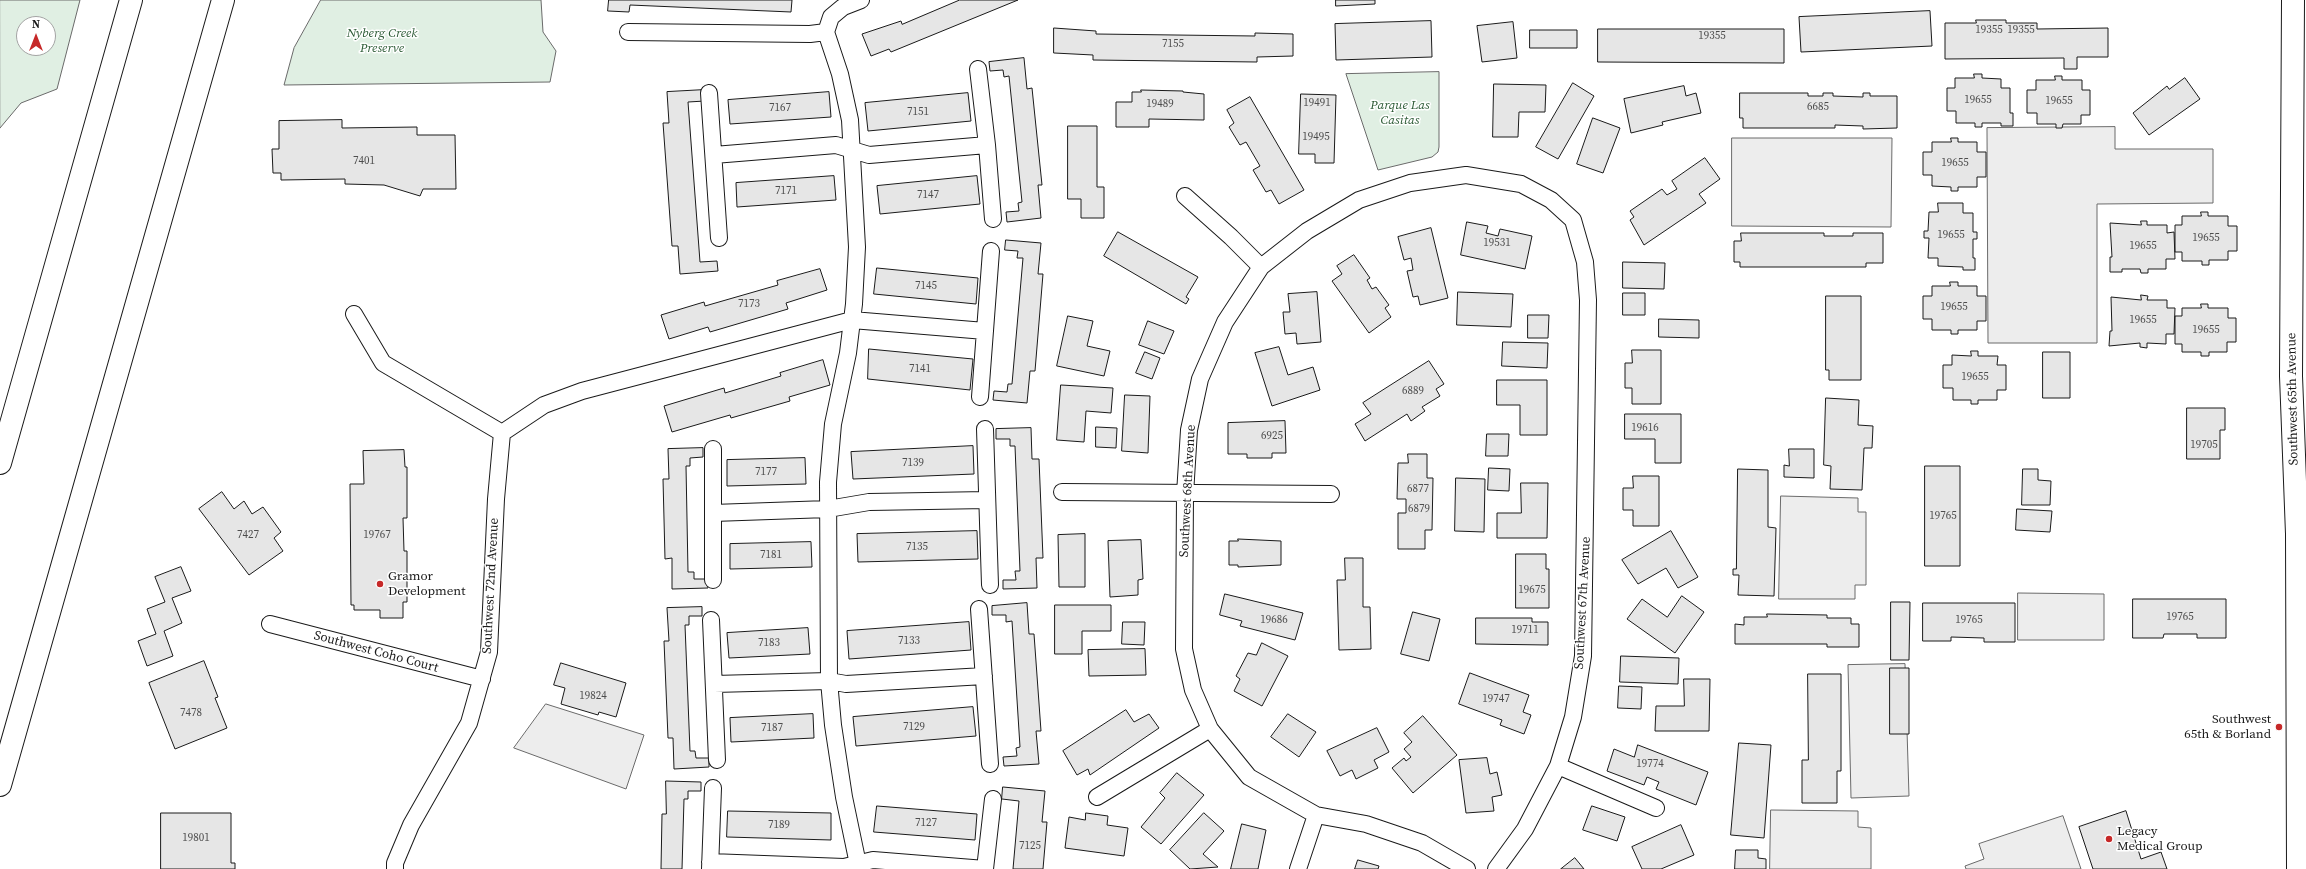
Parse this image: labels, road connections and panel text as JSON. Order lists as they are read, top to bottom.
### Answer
{
  "streets": {
    "main road": ["Southwest 65th Avenue"],
    "street": [
      "Southwest 68th Avenue",
      "Southwest 72nd Avenue",
      "Southwest 67th Avenue",
      "Southwest Coho Court"
    ]
  },
  "crossings": [
    ["Southwest 68th Avenue", "Southwest 67th Avenue"],
    ["Southwest 72nd Avenue", "Southwest Coho Court"]
  ],
  "parks": ["Nyberg Creek Preserve", "Parque Las Casitas"],
  "places": ["Gramor Development", "Southwest 65th & Borland", "Legacy Medical Group"],
  "house_numbers": [
    "19355",
    "19355",
    "19355",
    "7155",
    "19655",
    "19655",
    "19491",
    "19489",
    "6685",
    "7167",
    "7151",
    "19495",
    "7401",
    "19655",
    "7171",
    "7147",
    "19655",
    "19655",
    "19531",
    "19655",
    "7145",
    "7173",
    "19655",
    "19655",
    "19655",
    "7141",
    "19655",
    "6889",
    "19616",
    "6925",
    "19705",
    "7139",
    "7177",
    "6877",
    "6879",
    "19765",
    "7427",
    "19767",
    "7135",
    "7181",
    "19675",
    "19765",
    "19686",
    "19765",
    "19711",
    "7133",
    "7183",
    "19824",
    "19747",
    "7478",
    "7129",
    "7187",
    "19774",
    "7127",
    "7189",
    "19801",
    "7125"
  ],
  "north": "top"
}
